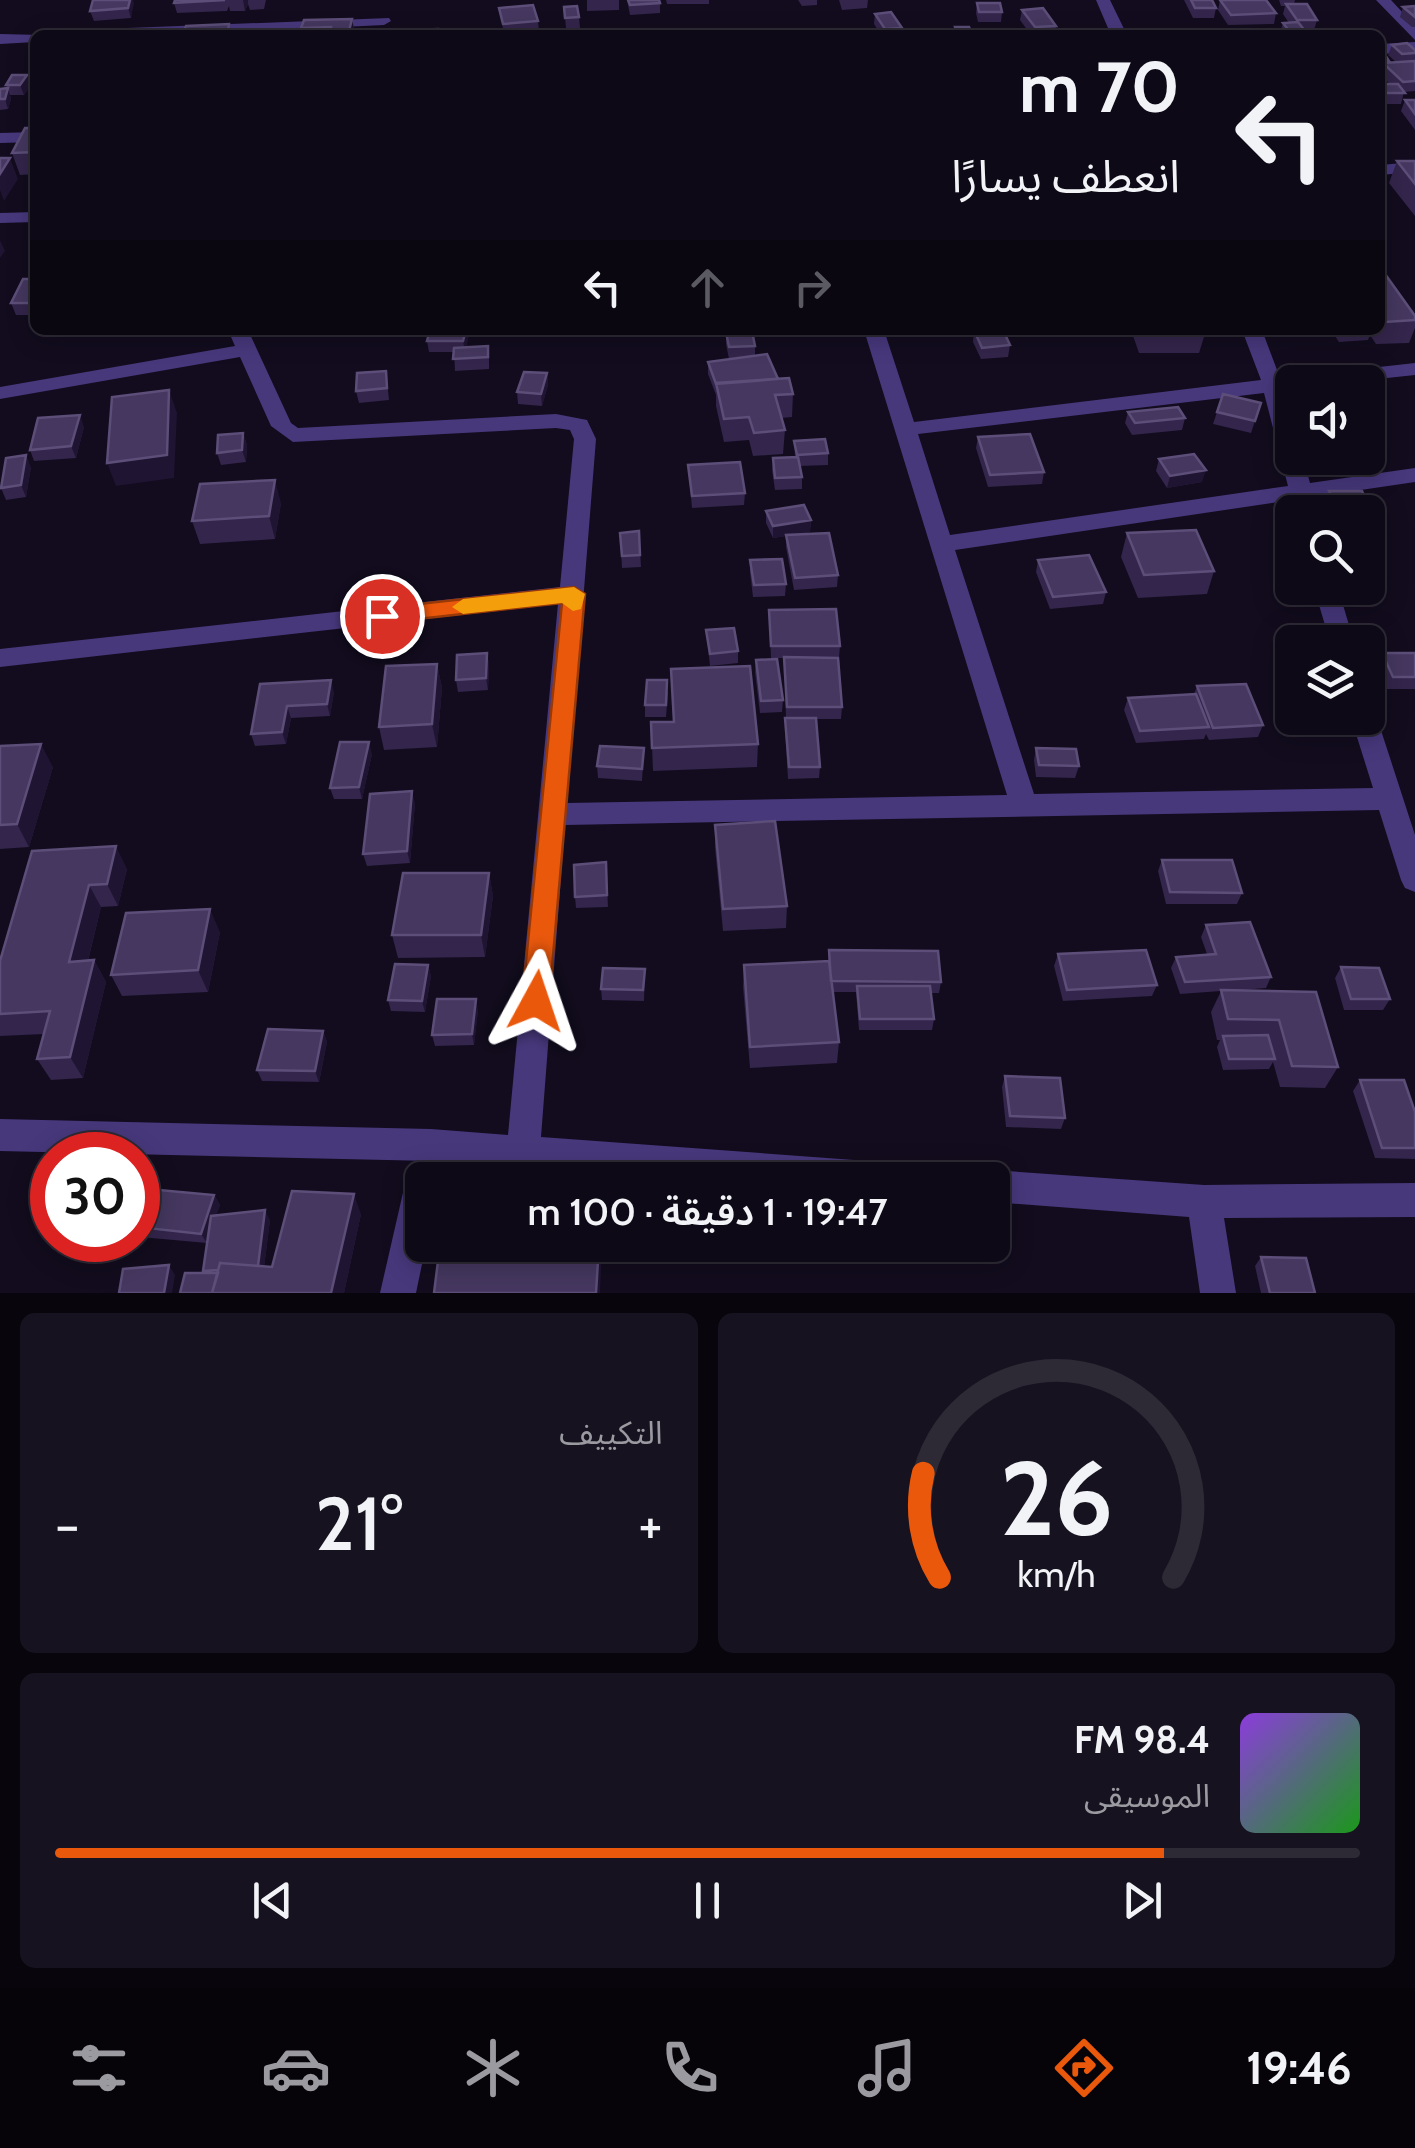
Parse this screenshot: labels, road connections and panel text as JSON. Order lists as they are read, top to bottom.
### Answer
{
  "page": {
    "turn": ["70 m", "انعطف يسارًا"],
    "limit": "30",
    "trip": "19:47 · 1 دقيقة · 100 m",
    "tile": "التكييف",
    "heat": ["−", "21°", "+"],
    "song": ["98.4 FM", "الموسيقى"],
    "tabs": "19:46",
    "gauge": ["26", "km/h"]
  }
}
